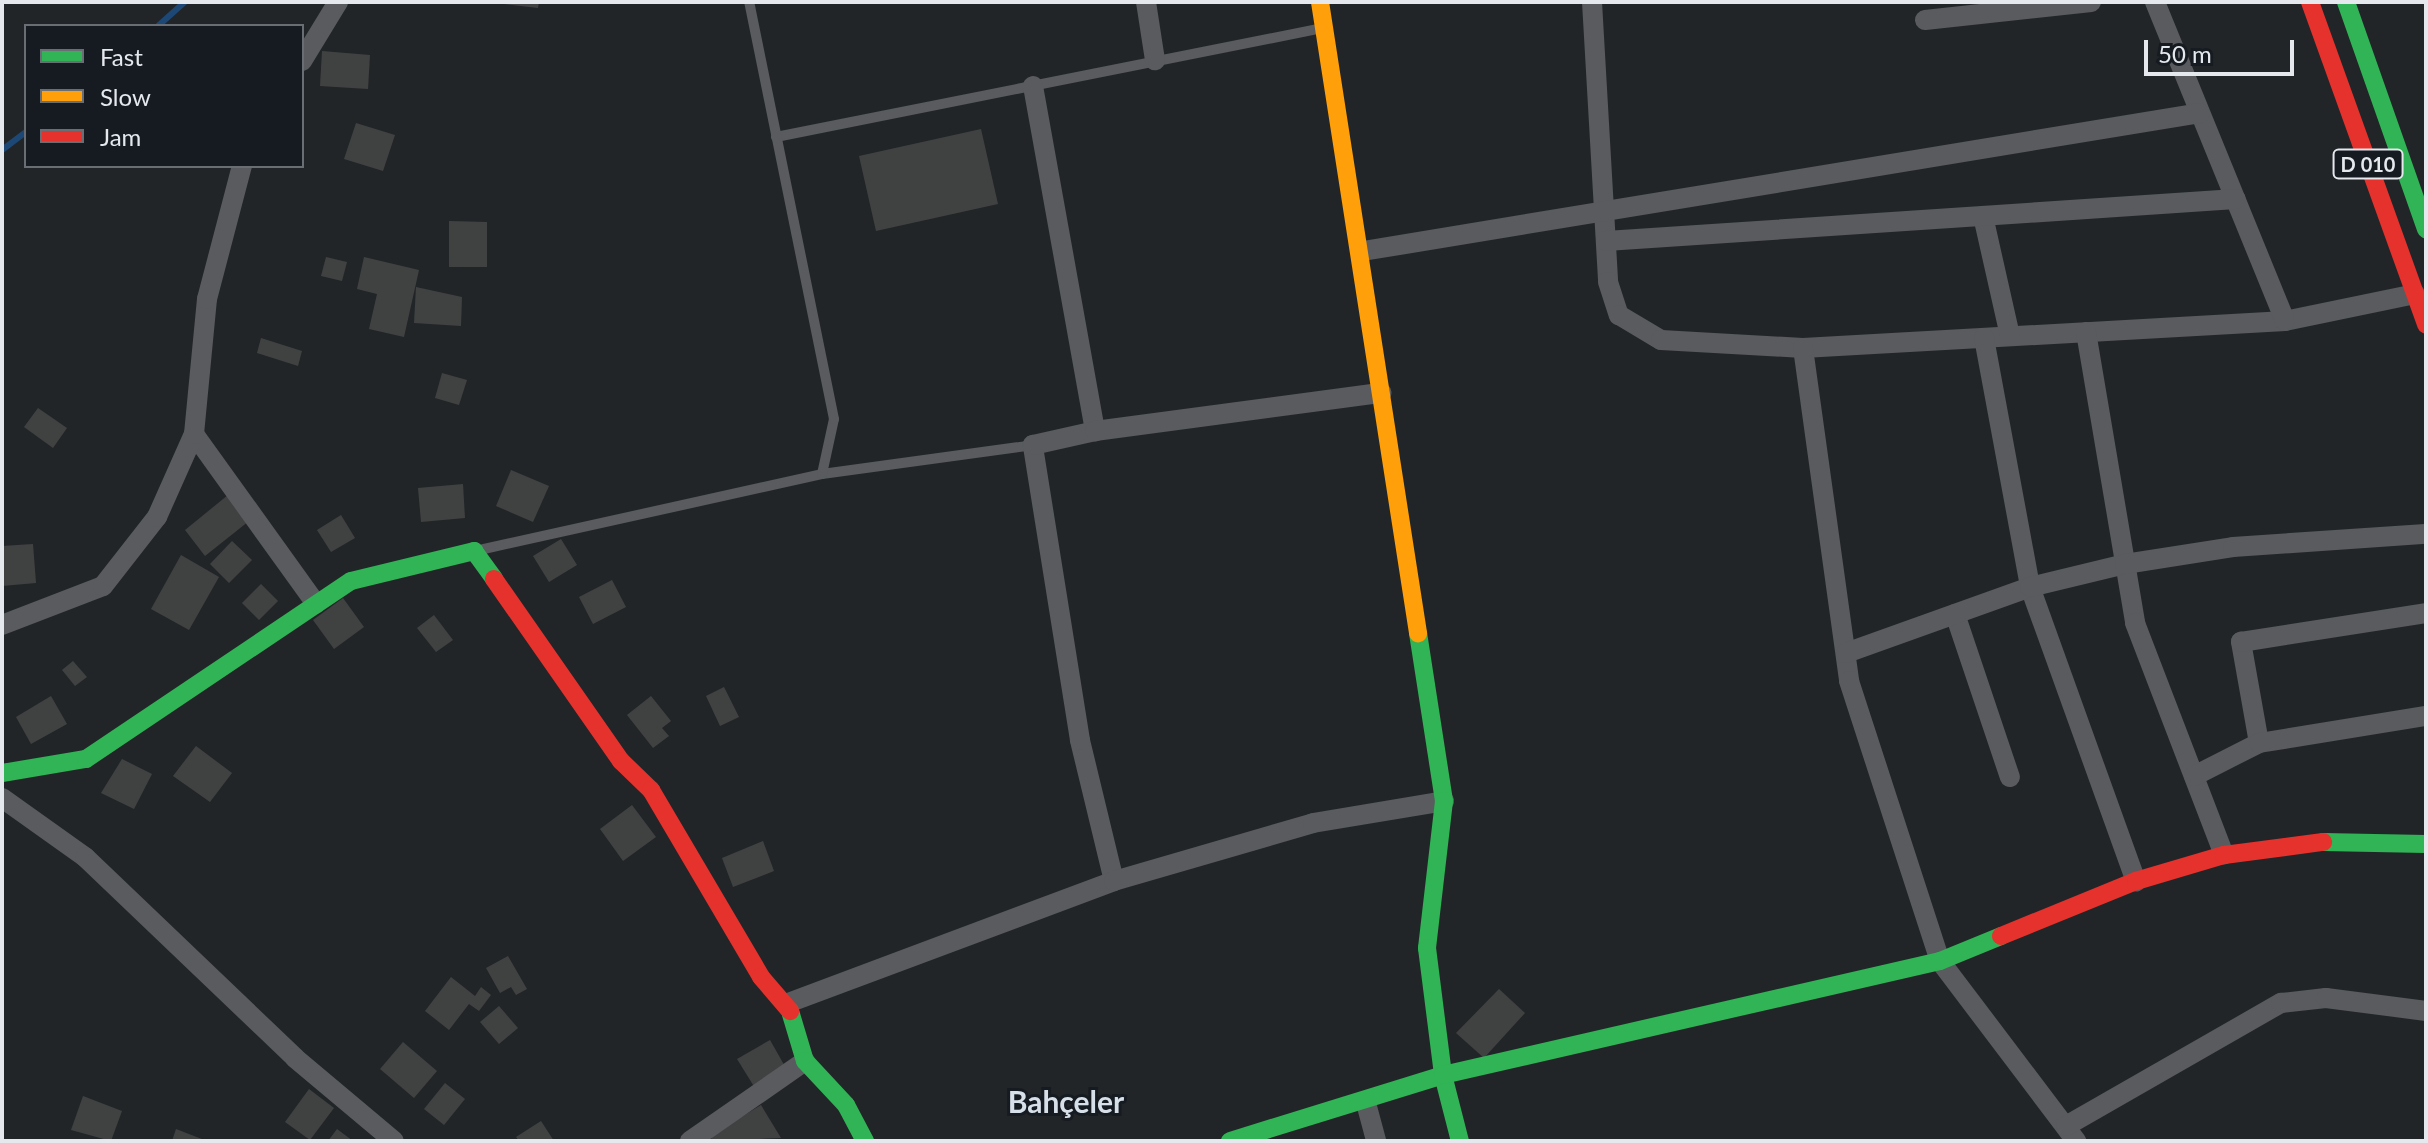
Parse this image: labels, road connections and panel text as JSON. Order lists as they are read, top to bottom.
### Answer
{
  "streets": {
    "main road": ["D 010"]
  },
  "districts": ["Bahçeler"],
  "legend": ["Fast", "Slow", "Jam"],
  "scale_bar": "50 m"
}
